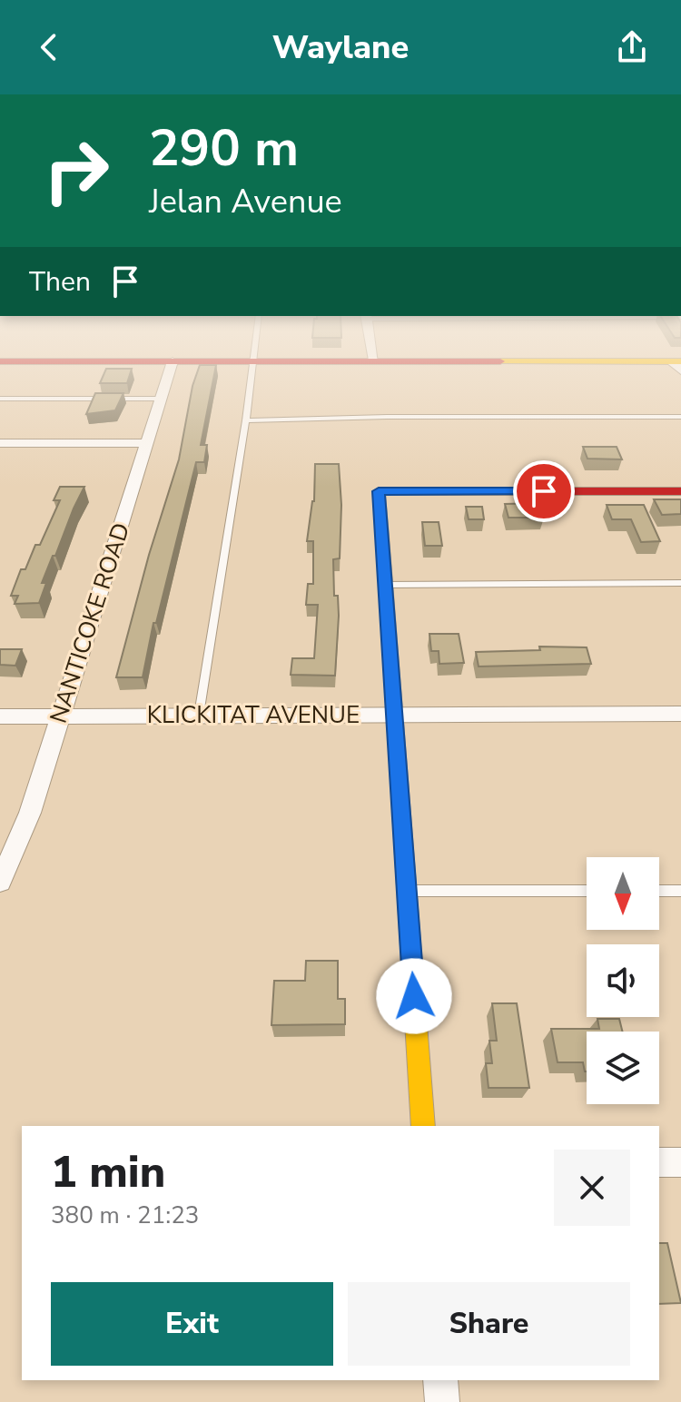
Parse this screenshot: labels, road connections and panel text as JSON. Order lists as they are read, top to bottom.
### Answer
{
  "streets": {
    "street": ["NANTICOKE ROAD", "KLICKITAT AVENUE"]
  },
  "crossings": [
    ["NANTICOKE ROAD", "KLICKITAT AVENUE"]
  ],
  "north": "bottom",
  "page": {
    "header": "Waylane",
    "turn": ["290 m", "Jelan Avenue"],
    "then": "Then",
    "heading": ["1 min", "380 m · 21:23"],
    "buttons": ["Exit", "Share"]
  }
}
